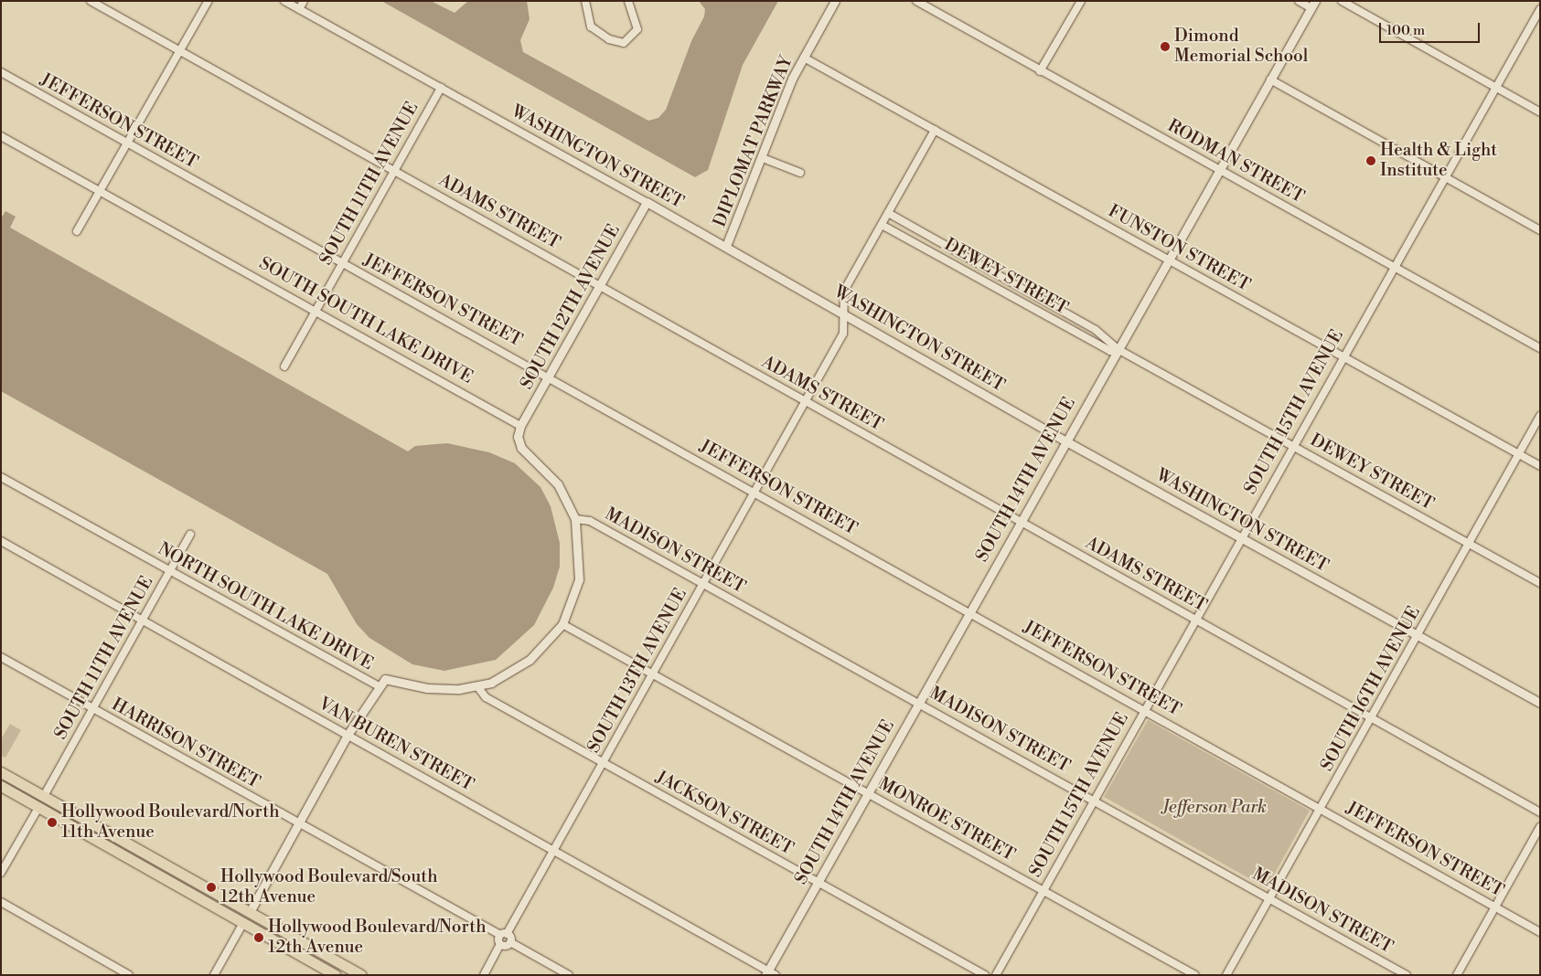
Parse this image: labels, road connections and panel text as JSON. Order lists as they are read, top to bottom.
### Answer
{
  "streets": {
    "street": [
      "JEFFERSON STREET",
      "DIPLOMAT PARKWAY",
      "WASHINGTON STREET",
      "RODMAN STREET",
      "SOUTH 11TH AVENUE",
      "ADAMS STREET",
      "FUNSTON STREET",
      "DEWEY STREET",
      "SOUTH 12TH AVENUE",
      "SOUTH SOUTH LAKE DRIVE",
      "SOUTH 15TH AVENUE",
      "SOUTH 14TH AVENUE",
      "MADISON STREET",
      "NORTH SOUTH LAKE DRIVE",
      "SOUTH 13TH AVENUE",
      "SOUTH 16TH AVENUE",
      "HARRISON STREET",
      "VAN BUREN STREET",
      "JACKSON STREET",
      "MONROE STREET"
    ]
  },
  "crossings": [
    ["JEFFERSON STREET", "SOUTH 11TH AVENUE"],
    ["JEFFERSON STREET", "SOUTH 12TH AVENUE"],
    ["JEFFERSON STREET", "SOUTH 15TH AVENUE"],
    ["JEFFERSON STREET", "SOUTH 14TH AVENUE"],
    ["JEFFERSON STREET", "SOUTH 13TH AVENUE"],
    ["JEFFERSON STREET", "SOUTH 16TH AVENUE"],
    ["DIPLOMAT PARKWAY", "WASHINGTON STREET"],
    ["DIPLOMAT PARKWAY", "FUNSTON STREET"],
    ["WASHINGTON STREET", "SOUTH 11TH AVENUE"],
    ["WASHINGTON STREET", "SOUTH 12TH AVENUE"],
    ["WASHINGTON STREET", "SOUTH 15TH AVENUE"],
    ["WASHINGTON STREET", "SOUTH 14TH AVENUE"],
    ["WASHINGTON STREET", "SOUTH 13TH AVENUE"],
    ["WASHINGTON STREET", "SOUTH 16TH AVENUE"],
    ["RODMAN STREET", "SOUTH 15TH AVENUE"],
    ["RODMAN STREET", "SOUTH 14TH AVENUE"],
    ["SOUTH 11TH AVENUE", "ADAMS STREET"],
    ["SOUTH 11TH AVENUE", "SOUTH SOUTH LAKE DRIVE"],
    ["SOUTH 11TH AVENUE", "NORTH SOUTH LAKE DRIVE"],
    ["SOUTH 11TH AVENUE", "HARRISON STREET"],
    ["SOUTH 11TH AVENUE", "VAN BUREN STREET"],
    ["ADAMS STREET", "SOUTH 12TH AVENUE"],
    ["ADAMS STREET", "SOUTH 15TH AVENUE"],
    ["ADAMS STREET", "SOUTH 14TH AVENUE"],
    ["ADAMS STREET", "SOUTH 13TH AVENUE"],
    ["ADAMS STREET", "SOUTH 16TH AVENUE"],
    ["FUNSTON STREET", "SOUTH 15TH AVENUE"],
    ["FUNSTON STREET", "SOUTH 14TH AVENUE"],
    ["FUNSTON STREET", "SOUTH 13TH AVENUE"],
    ["FUNSTON STREET", "SOUTH 16TH AVENUE"],
    ["DEWEY STREET", "SOUTH 15TH AVENUE"],
    ["DEWEY STREET", "SOUTH 14TH AVENUE"],
    ["DEWEY STREET", "SOUTH 13TH AVENUE"],
    ["DEWEY STREET", "SOUTH 16TH AVENUE"],
    ["SOUTH 12TH AVENUE", "SOUTH SOUTH LAKE DRIVE"],
    ["SOUTH 15TH AVENUE", "MADISON STREET"],
    ["SOUTH 15TH AVENUE", "MONROE STREET"],
    ["SOUTH 14TH AVENUE", "MADISON STREET"],
    ["SOUTH 14TH AVENUE", "VAN BUREN STREET"],
    ["SOUTH 14TH AVENUE", "JACKSON STREET"],
    ["SOUTH 14TH AVENUE", "MONROE STREET"],
    ["MADISON STREET", "SOUTH 13TH AVENUE"],
    ["MADISON STREET", "SOUTH 16TH AVENUE"],
    ["NORTH SOUTH LAKE DRIVE", "JACKSON STREET"],
    ["NORTH SOUTH LAKE DRIVE", "MONROE STREET"],
    ["SOUTH 13TH AVENUE", "HARRISON STREET"],
    ["SOUTH 13TH AVENUE", "VAN BUREN STREET"],
    ["SOUTH 13TH AVENUE", "JACKSON STREET"],
    ["SOUTH 13TH AVENUE", "MONROE STREET"]
  ],
  "parks": ["Jefferson Park"],
  "places": [
    "Dimond Memorial School",
    "Health & Light Institute",
    "Hollywood Boulevard/North 11th Avenue",
    "Hollywood Boulevard/South 12th Avenue",
    "Hollywood Boulevard/North 12th Avenue"
  ],
  "scale_bar": "100 m"
}
